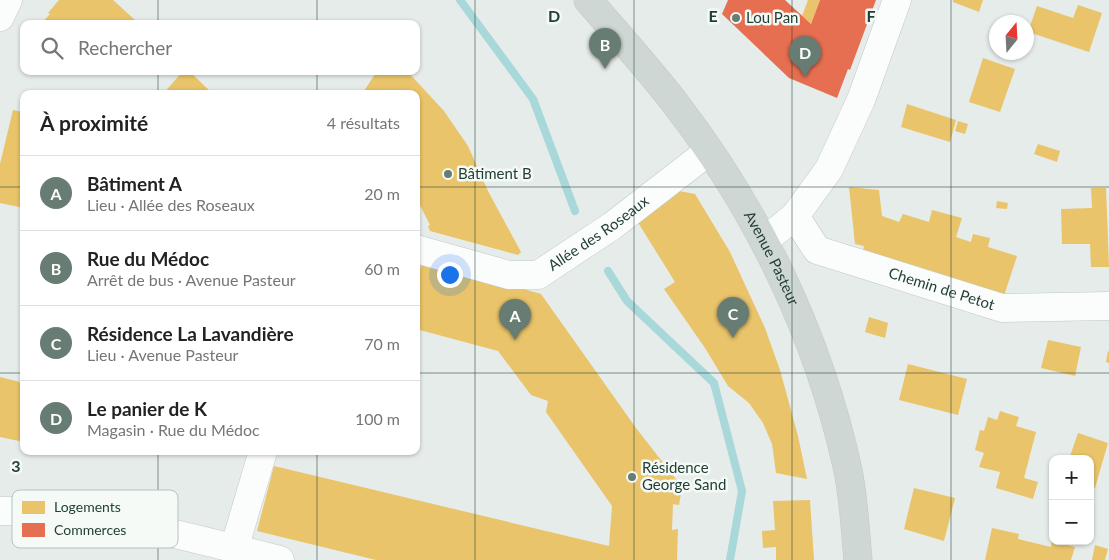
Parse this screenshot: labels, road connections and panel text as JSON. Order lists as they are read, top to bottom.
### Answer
{
  "streets": {
    "main road": ["Avenue Pasteur"],
    "street": ["Allée des Roseaux", "Chemin de Petot"]
  },
  "crossings": [
    ["Allée des Roseaux", "Avenue Pasteur"]
  ],
  "places": ["Lou Pan", "Bâtiment B", "Résidence George Sand"],
  "legend": ["Logements", "Commerces"],
  "north": "top",
  "page": {
    "search": "Rechercher",
    "pins": [
      "B",
      "D",
      "C",
      "A"
    ],
    "heading": ["À proximité", "4 résultats"],
    "list": [
      {
        "mark": "A",
        "name": "Bâtiment A",
        "note": "Lieu · Allée des Roseaux",
        "value": "20 m"
      },
      {
        "mark": "B",
        "name": "Rue du Médoc",
        "note": "Arrêt de bus · Avenue Pasteur",
        "value": "60 m"
      },
      {
        "mark": "C",
        "name": "Résidence La Lavandière",
        "note": "Lieu · Avenue Pasteur",
        "value": "70 m"
      },
      {
        "mark": "D",
        "name": "Le panier de K",
        "note": "Magasin · Rue du Médoc",
        "value": "100 m"
      }
    ],
    "map_buttons": ["+", "−"]
  },
  "grid": {
    "columns": ["D", "E", "F"],
    "rows": ["3"]
  }
}
